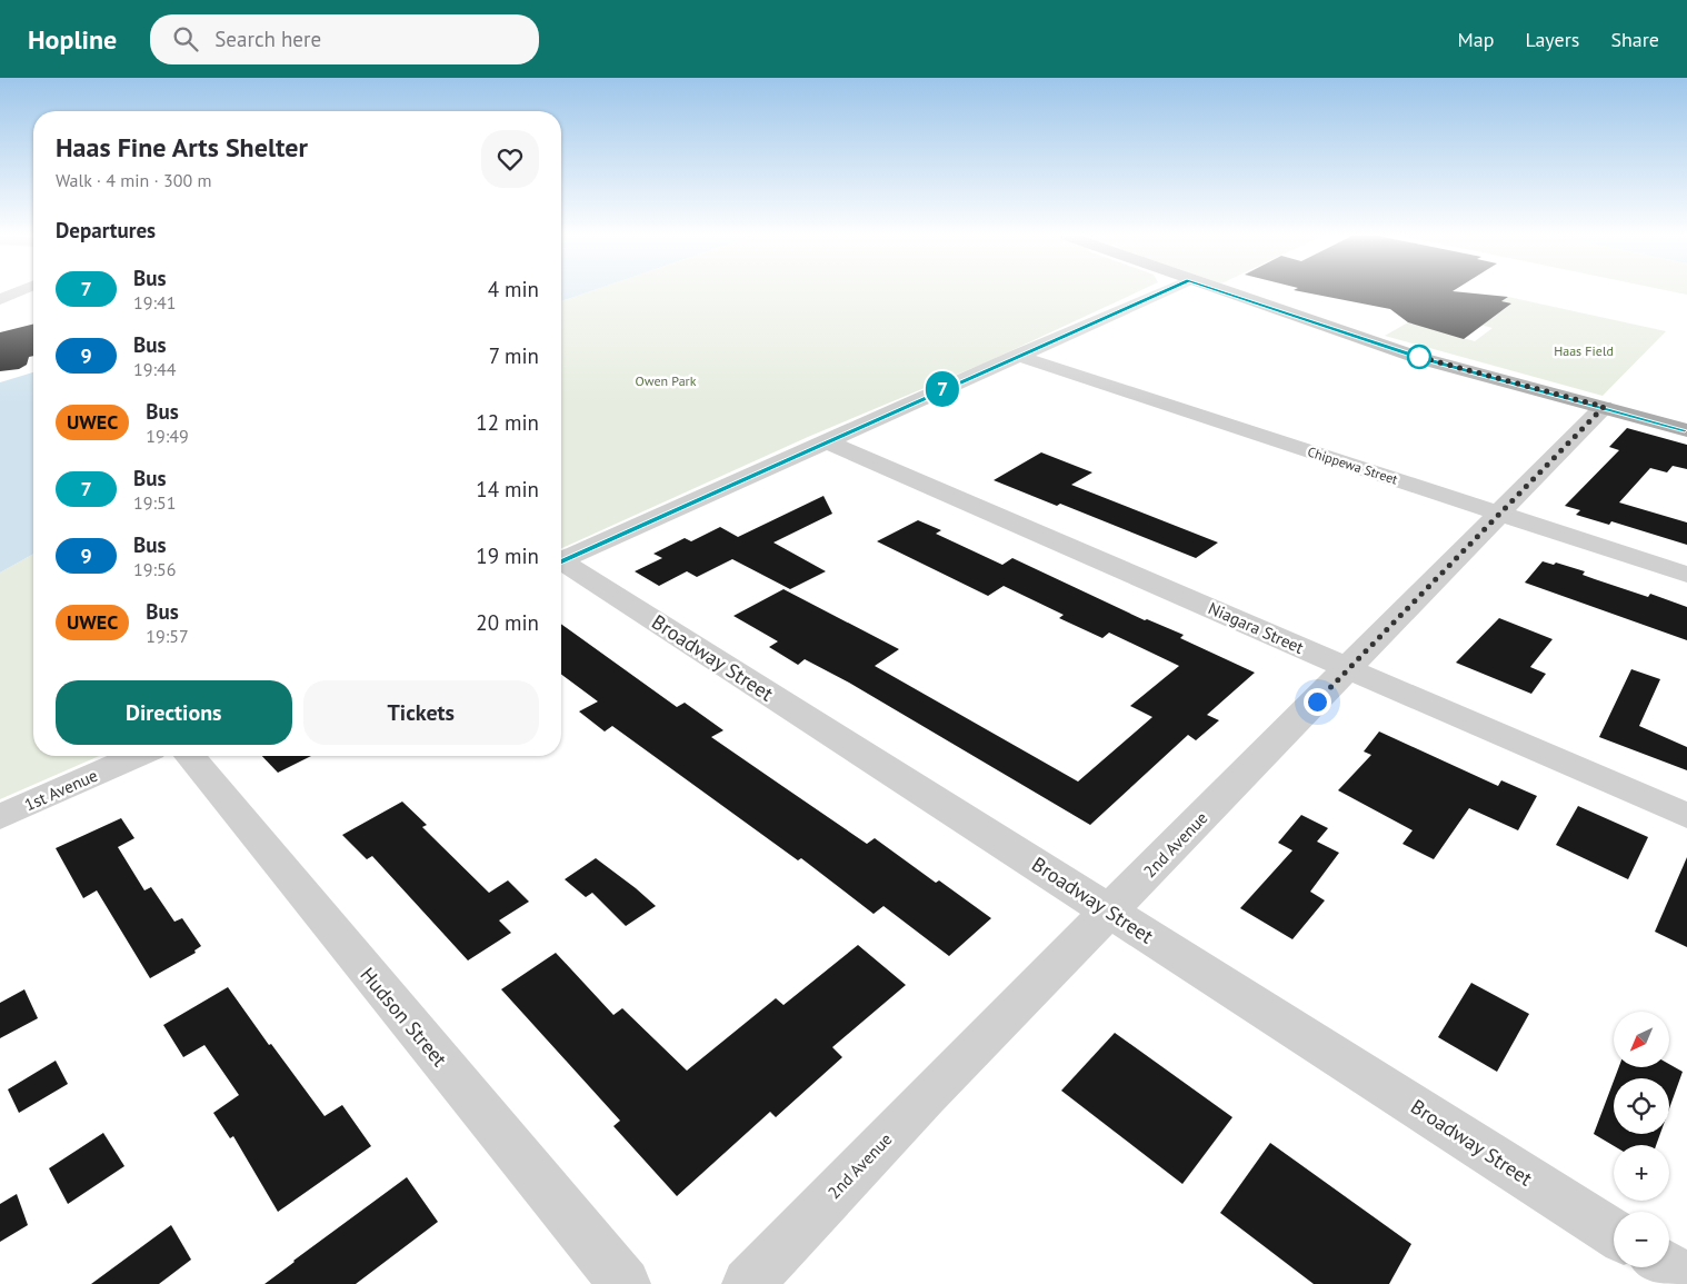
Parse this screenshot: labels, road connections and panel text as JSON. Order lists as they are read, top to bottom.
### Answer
{
  "streets": {
    "street": [
      "Chippewa Street",
      "Niagara Street",
      "Broadway Street",
      "1st Avenue",
      "2nd Avenue",
      "Hudson Street"
    ]
  },
  "crossings": [
    ["Chippewa Street", "2nd Avenue"],
    ["Niagara Street", "2nd Avenue"],
    ["Broadway Street", "2nd Avenue"]
  ],
  "parks": ["Haas Field", "Owen Park"],
  "lines": ["bus line 7"],
  "north": "bottom left",
  "page": {
    "header": "Hopline",
    "search": "Search here",
    "nav": ["Map", "Layers", "Share"],
    "on_map": "7",
    "heading": [
      ["Haas Fine Arts Shelter", "Walk · 4 min · 300 m"],
      "Departures"
    ],
    "list": [
      {
        "mark": "7",
        "name": "Bus",
        "note": "19:41",
        "value": "4 min"
      },
      {
        "mark": "9",
        "name": "Bus",
        "note": "19:44",
        "value": "7 min"
      },
      {
        "mark": "UWEC",
        "name": "Bus",
        "note": "19:49",
        "value": "12 min"
      },
      {
        "mark": "7",
        "name": "Bus",
        "note": "19:51",
        "value": "14 min"
      },
      {
        "mark": "9",
        "name": "Bus",
        "note": "19:56",
        "value": "19 min"
      },
      {
        "mark": "UWEC",
        "name": "Bus",
        "note": "19:57",
        "value": "20 min"
      }
    ],
    "buttons": ["Directions", "Tickets"],
    "map_buttons": ["+", "−"]
  }
}
